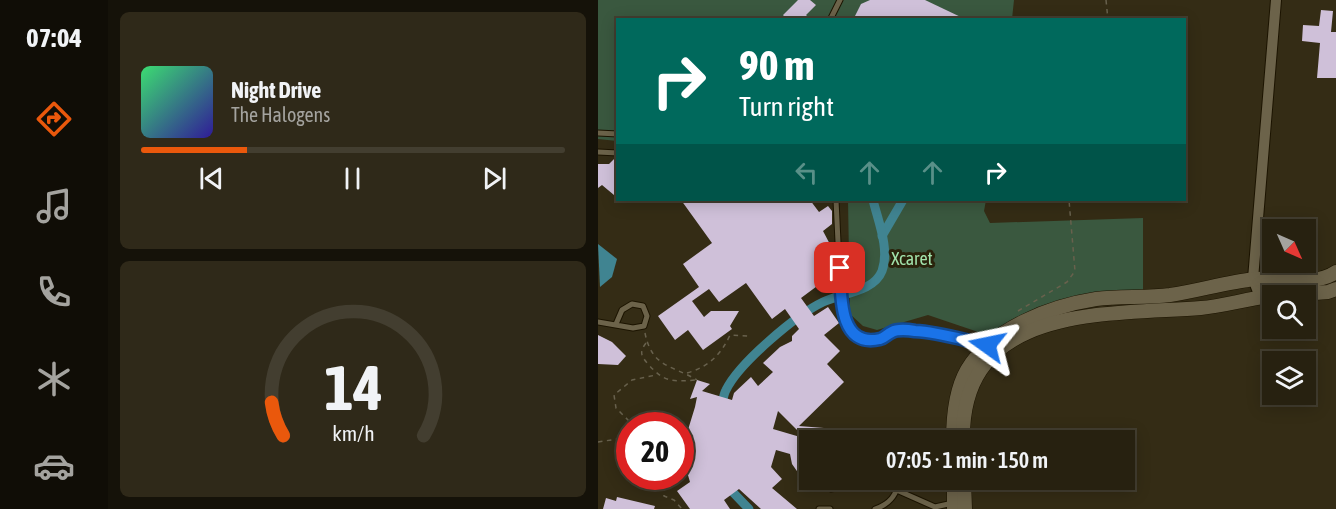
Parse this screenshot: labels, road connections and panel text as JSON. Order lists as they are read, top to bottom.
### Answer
{
  "parks": ["Xcaret"],
  "north": "bottom right",
  "page": {
    "tabs": "07:04",
    "turn": ["90 m", "Turn right"],
    "song": ["Night Drive", "The Halogens"],
    "limit": "20",
    "trip": "07:05 · 1 min · 150 m",
    "gauge": ["14", "km/h"]
  }
}
